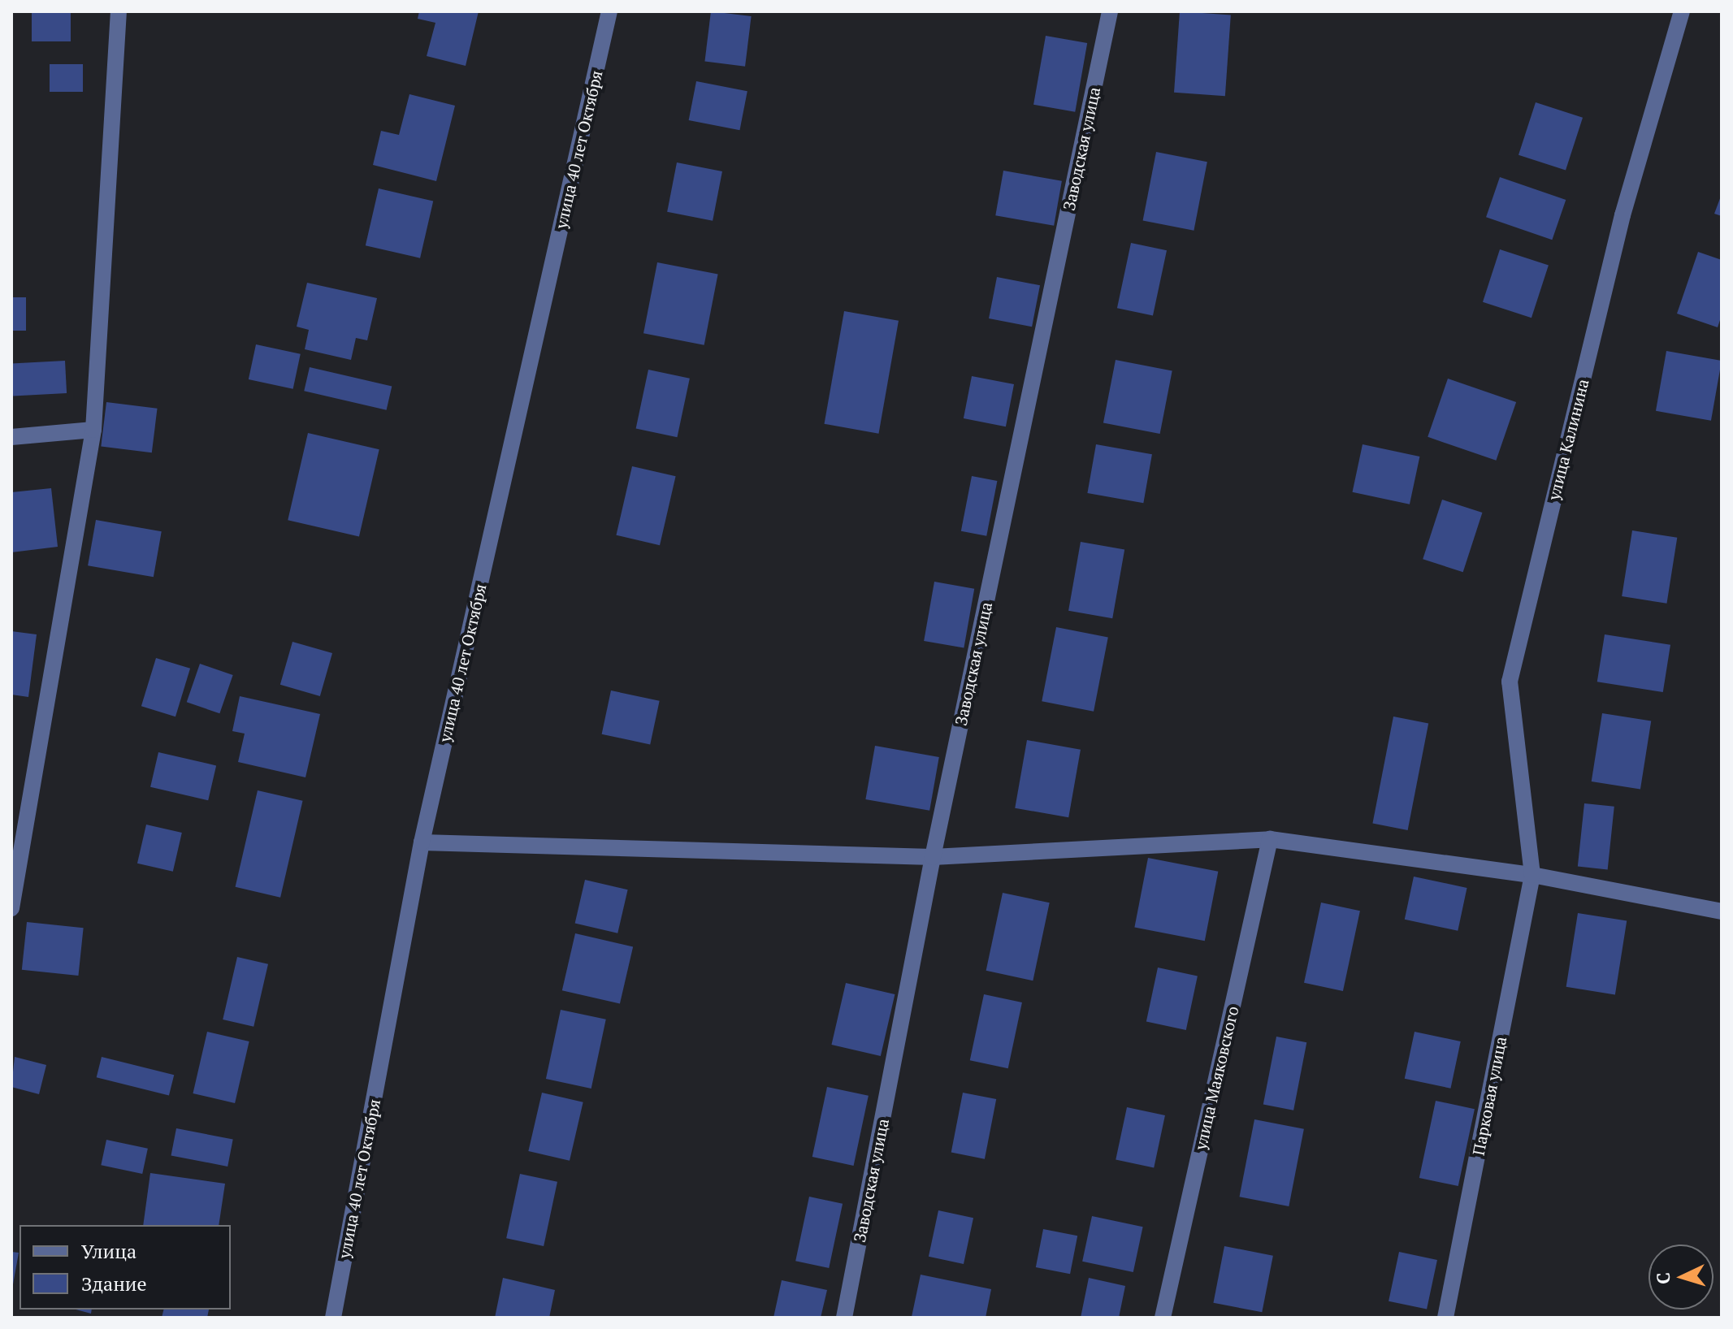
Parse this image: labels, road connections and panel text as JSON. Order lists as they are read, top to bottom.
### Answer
{
  "streets": {
    "street": [
      "Заводская улица",
      "улица 40 лет Октября",
      "улица Калинина",
      "улица Маяковского",
      "Парковая улица"
    ]
  },
  "crossings": [
    ["улица Калинина", "Парковая улица"]
  ],
  "legend": ["Улица", "Здание"],
  "north": "left"
}
